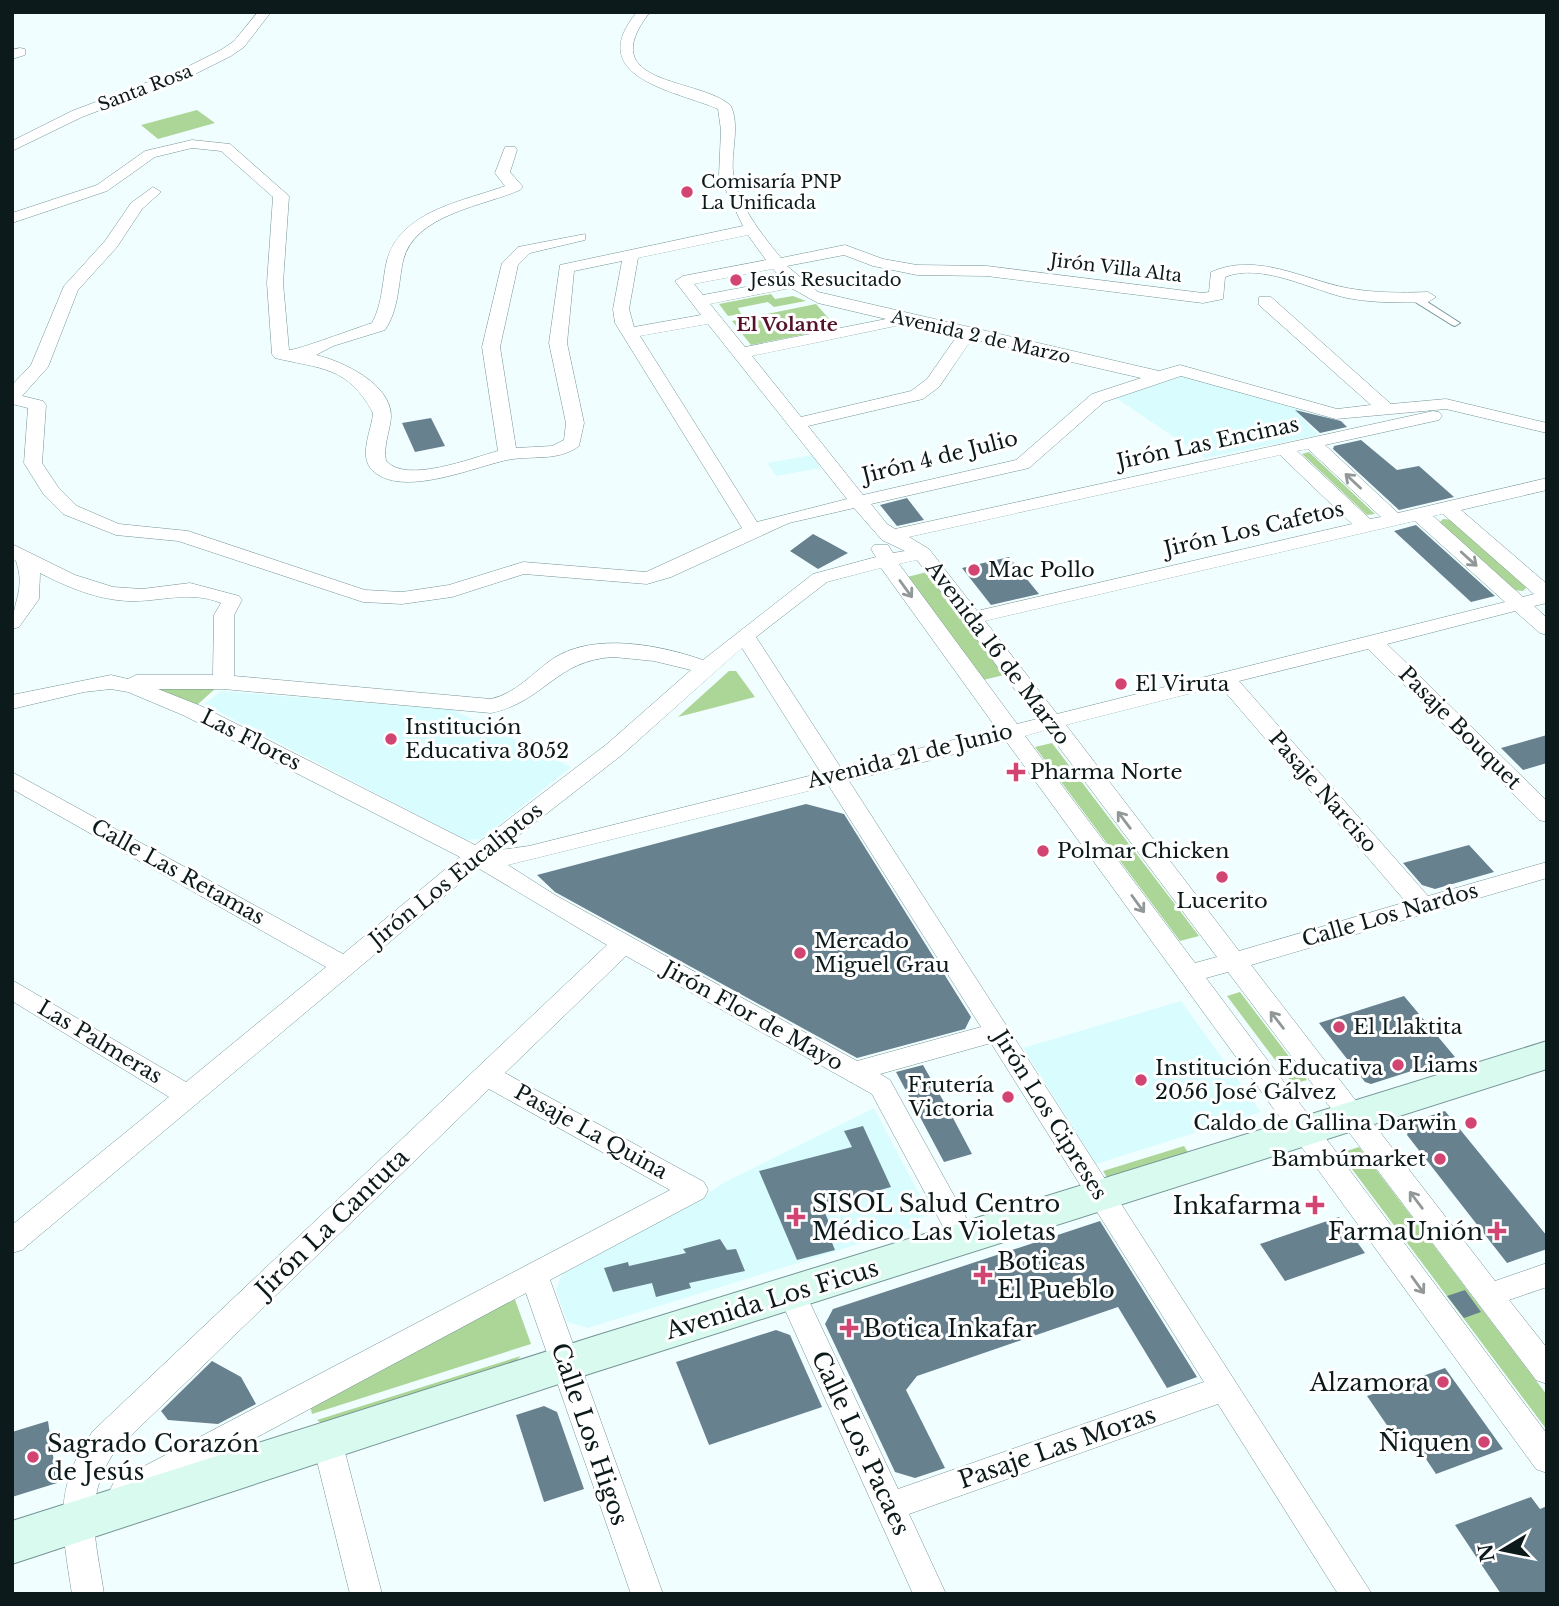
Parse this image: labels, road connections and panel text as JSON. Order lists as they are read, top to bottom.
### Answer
{
  "streets": {
    "street": [
      "Santa Rosa",
      "Jirón Villa Alta",
      "Avenida 2 de Marzo",
      "Jirón Las Encinas",
      "Jirón 4 de Julio",
      "Jirón Los Cafetos",
      "Avenida 16 de Marzo",
      "Pasaje Bouquet",
      "Las Flores",
      "Avenida 21 de Junio",
      "Pasaje Narciso",
      "Calle Las Retamas",
      "Jirón Los Eucaliptos",
      "Calle Los Nardos",
      "Jirón Flor de Mayo",
      "Las Palmeras",
      "Jirón Los Cipreses",
      "Pasaje La Quina",
      "Jirón La Cantuta",
      "Avenida Los Ficus",
      "Calle Los Higos",
      "Calle Los Pacaes",
      "Pasaje Las Moras"
    ]
  },
  "crossings": [
    ["Jirón Villa Alta", "Avenida 2 de Marzo"],
    ["Avenida 2 de Marzo", "Jirón Las Encinas"],
    ["Avenida 2 de Marzo", "Jirón 4 de Julio"],
    ["Jirón Las Encinas", "Avenida 16 de Marzo"],
    ["Jirón Las Encinas", "Jirón Los Eucaliptos"],
    ["Jirón Los Cafetos", "Avenida 16 de Marzo"],
    ["Avenida 16 de Marzo", "Avenida 21 de Junio"],
    ["Avenida 16 de Marzo", "Jirón Los Eucaliptos"],
    ["Avenida 16 de Marzo", "Calle Los Nardos"],
    ["Avenida 16 de Marzo", "Avenida Los Ficus"],
    ["Pasaje Bouquet", "Avenida 21 de Junio"],
    ["Las Flores", "Avenida 21 de Junio"],
    ["Las Flores", "Jirón Los Eucaliptos"],
    ["Las Flores", "Jirón Flor de Mayo"],
    ["Avenida 21 de Junio", "Pasaje Narciso"],
    ["Avenida 21 de Junio", "Jirón Los Eucaliptos"],
    ["Avenida 21 de Junio", "Jirón Flor de Mayo"],
    ["Avenida 21 de Junio", "Jirón Los Cipreses"],
    ["Pasaje Narciso", "Calle Los Nardos"],
    ["Calle Las Retamas", "Jirón Los Eucaliptos"],
    ["Jirón Los Eucaliptos", "Jirón Flor de Mayo"],
    ["Jirón Los Eucaliptos", "Las Palmeras"],
    ["Jirón Los Eucaliptos", "Jirón Los Cipreses"],
    ["Jirón Flor de Mayo", "Jirón La Cantuta"],
    ["Jirón Flor de Mayo", "Avenida Los Ficus"],
    ["Jirón Los Cipreses", "Avenida Los Ficus"],
    ["Jirón Los Cipreses", "Pasaje Las Moras"],
    ["Pasaje La Quina", "Jirón La Cantuta"],
    ["Pasaje La Quina", "Avenida Los Ficus"],
    ["Jirón La Cantuta", "Avenida Los Ficus"],
    ["Avenida Los Ficus", "Calle Los Higos"],
    ["Avenida Los Ficus", "Calle Los Pacaes"],
    ["Calle Los Pacaes", "Pasaje Las Moras"]
  ],
  "districts": ["El Volante"],
  "places": {
    "other": [
      "Comisaría PNP La Unificada",
      "Jesús Resucitado",
      "Mac Pollo",
      "El Viruta",
      "Institución Educativa 3052",
      "Polmar Chicken",
      "Lucerito",
      "Mercado Miguel Grau",
      "El Llaktita",
      "Liams",
      "Institución Educativa 2056 José Gálvez",
      "Frutería Victoria",
      "Caldo de Gallina Darwin",
      "Bambúmarket",
      "Alzamora",
      "Ñiquen",
      "Sagrado Corazón de Jesús"
    ],
    "health": [
      "Pharma Norte",
      "Inkafarma",
      "SISOL Salud Centro Médico Las Violetas",
      "FarmaUnión",
      "Boticas El Pueblo",
      "Botica Inkafar"
    ]
  },
  "north": "left"
}
